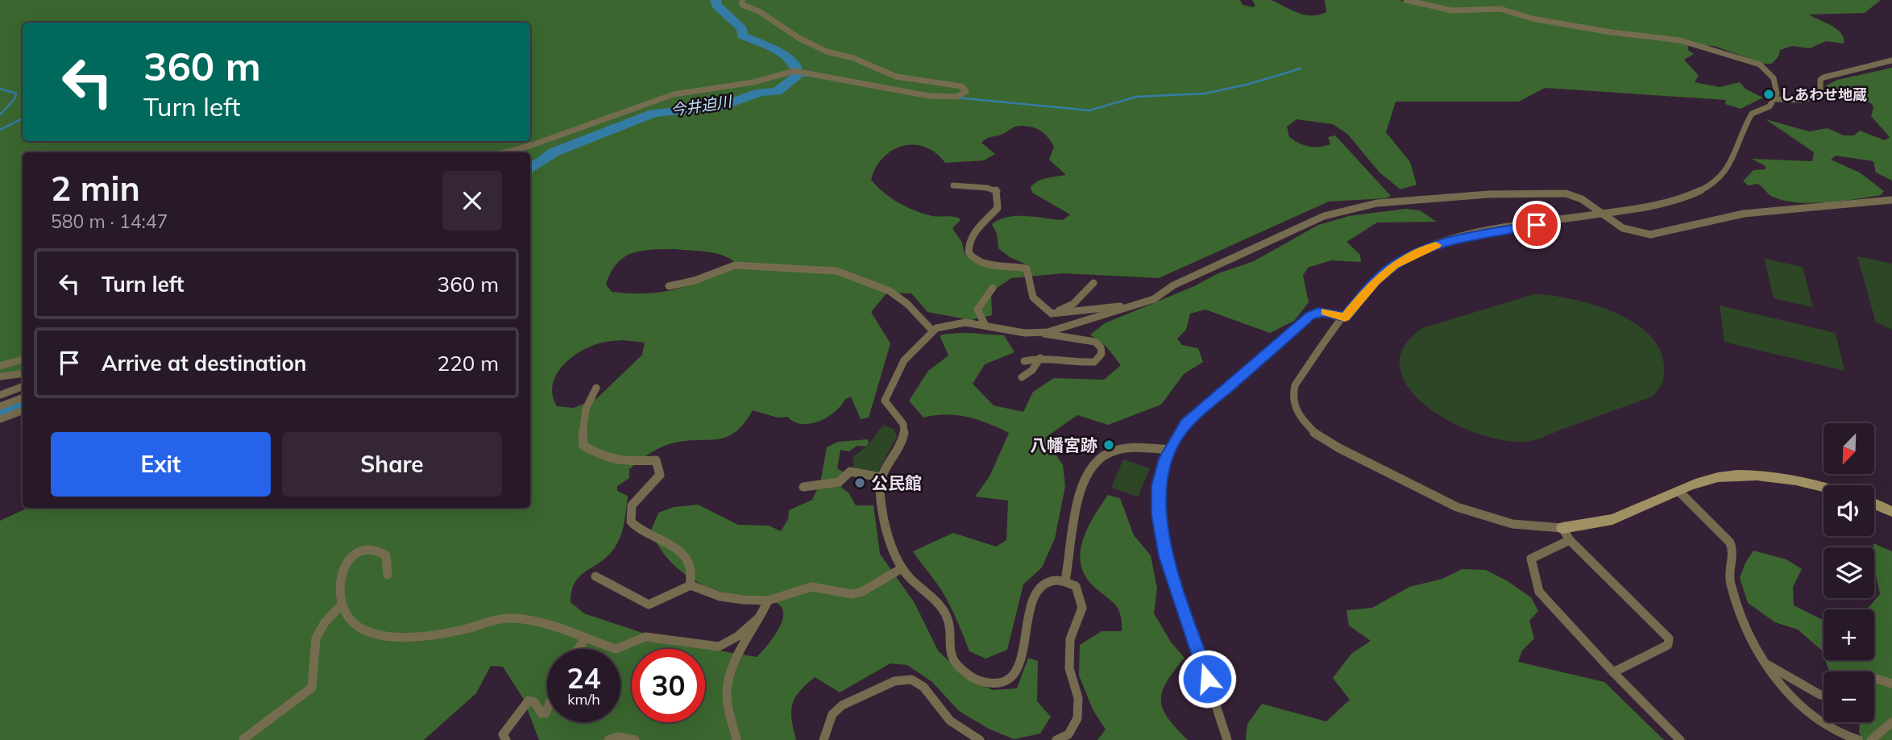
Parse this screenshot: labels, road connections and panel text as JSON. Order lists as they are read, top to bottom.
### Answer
{
  "water": ["今井迫川"],
  "places": ["しあわせ地蔵", "八幡宮跡", "公民館"],
  "north": "bottom left",
  "page": {
    "turn": ["360 m", "Turn left"],
    "heading": ["2 min", "580 m · 14:47"],
    "list": [
      {
        "name": "Turn left",
        "value": "360 m"
      },
      {
        "name": "Arrive at destination",
        "value": "220 m"
      }
    ],
    "buttons": ["Exit", "Share"],
    "map_buttons": ["+", "−"],
    "speed": "24 km/h",
    "limit": "30"
  }
}
